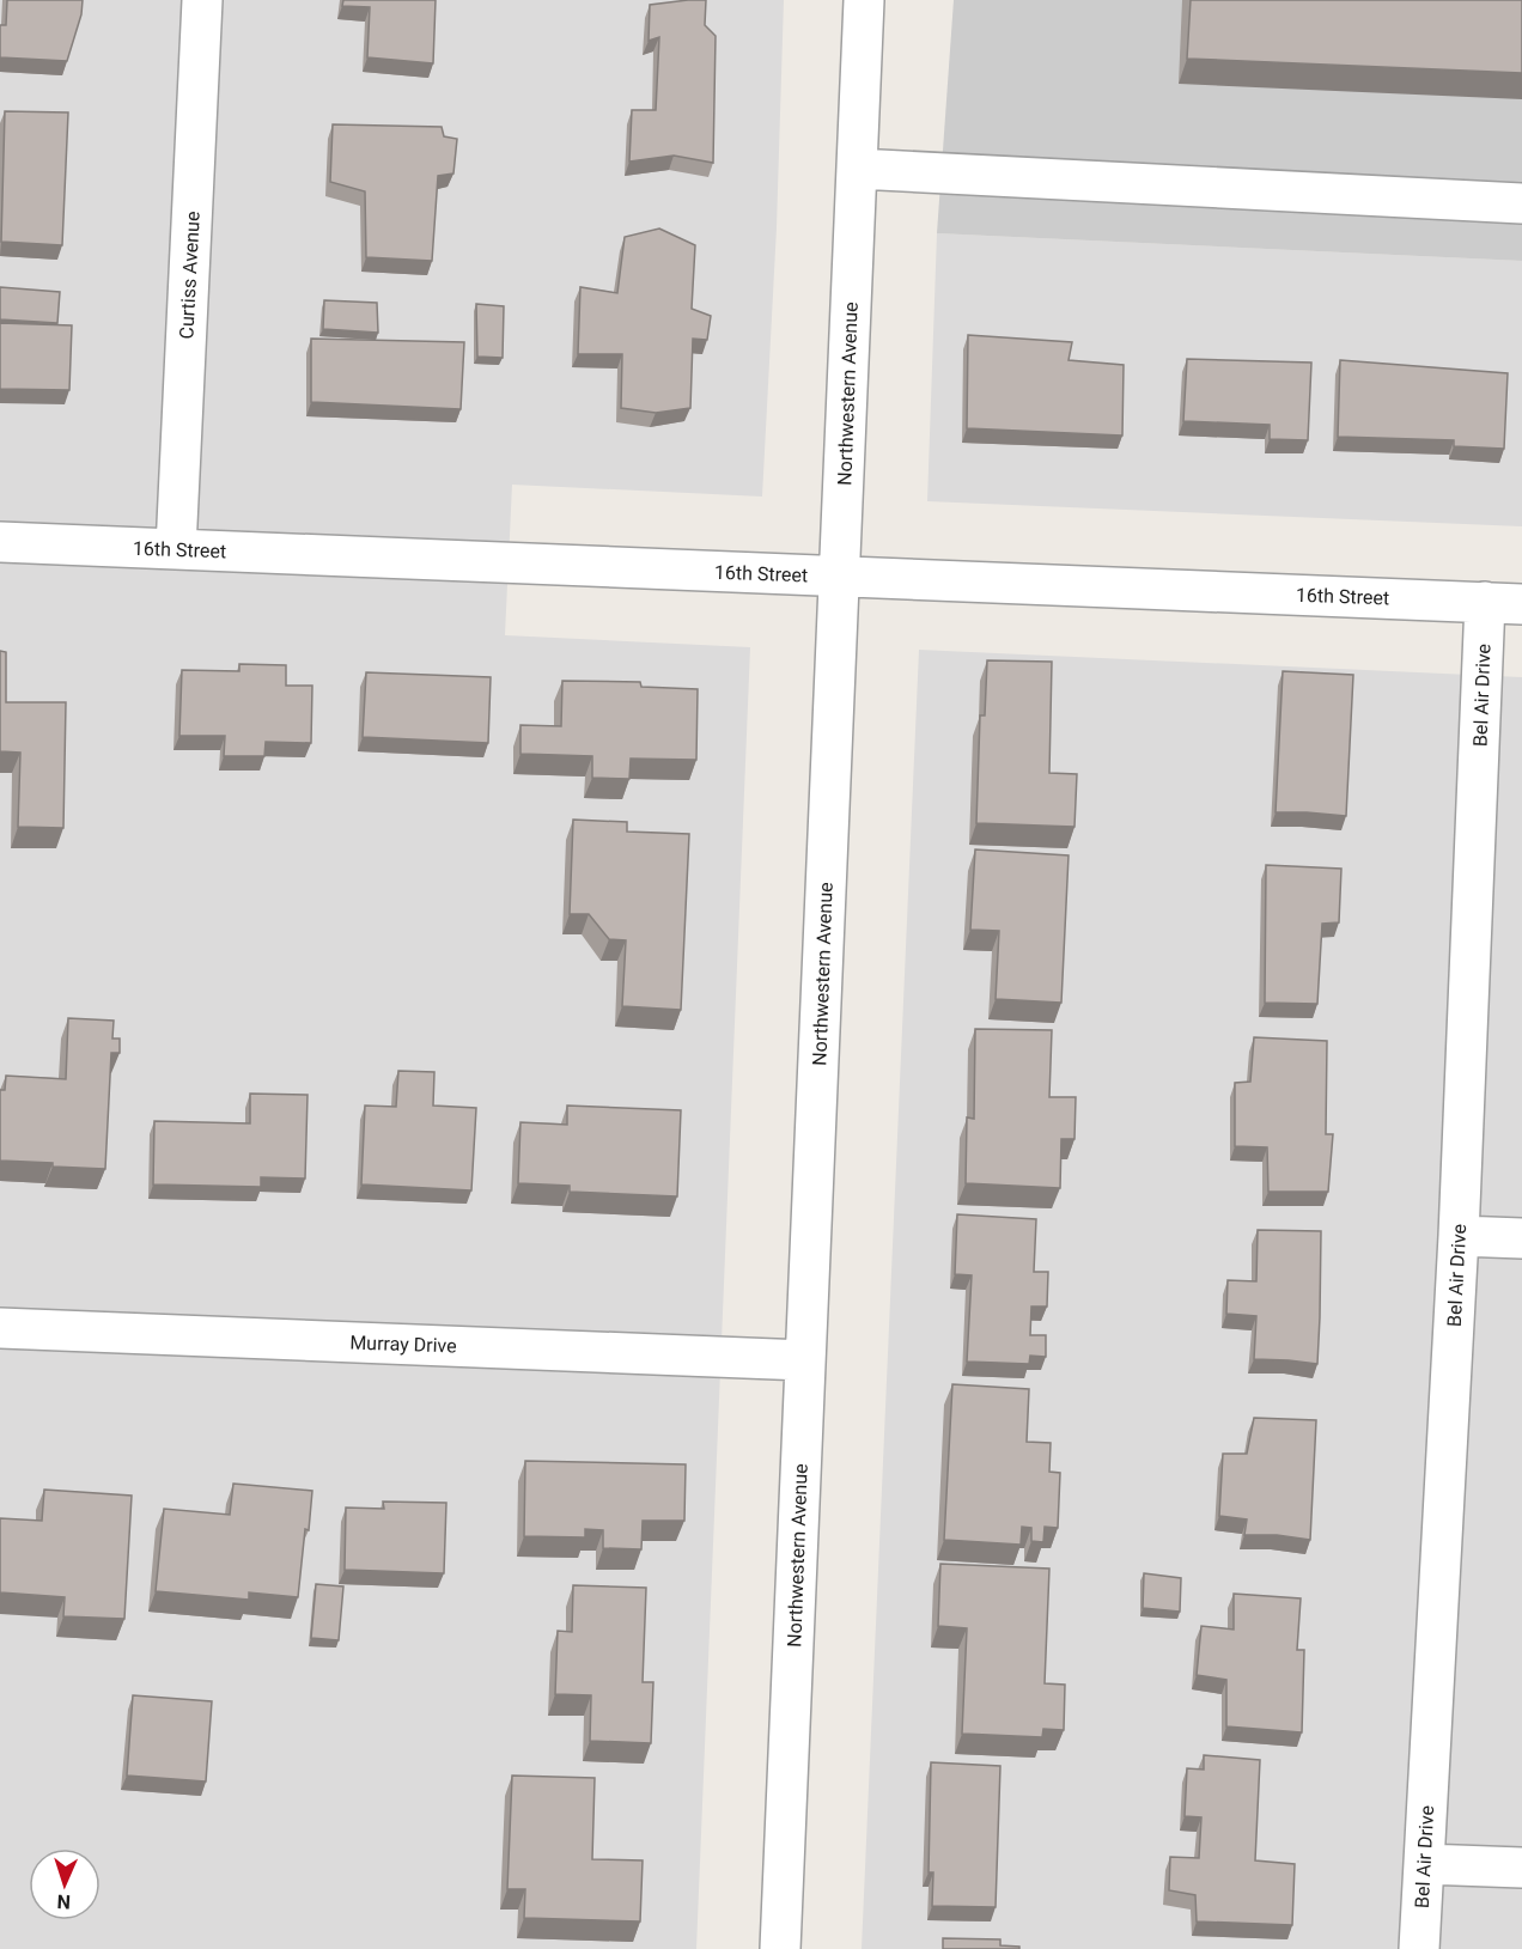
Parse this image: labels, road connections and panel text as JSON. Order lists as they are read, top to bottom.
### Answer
{
  "streets": {
    "street": [
      "Curtiss Avenue",
      "Northwestern Avenue",
      "16th Street",
      "Bel Air Drive",
      "Murray Drive"
    ]
  },
  "crossings": [
    ["Curtiss Avenue", "16th Street"],
    ["Northwestern Avenue", "16th Street"],
    ["Northwestern Avenue", "Murray Drive"],
    ["16th Street", "Bel Air Drive"]
  ],
  "north": "bottom"
}
